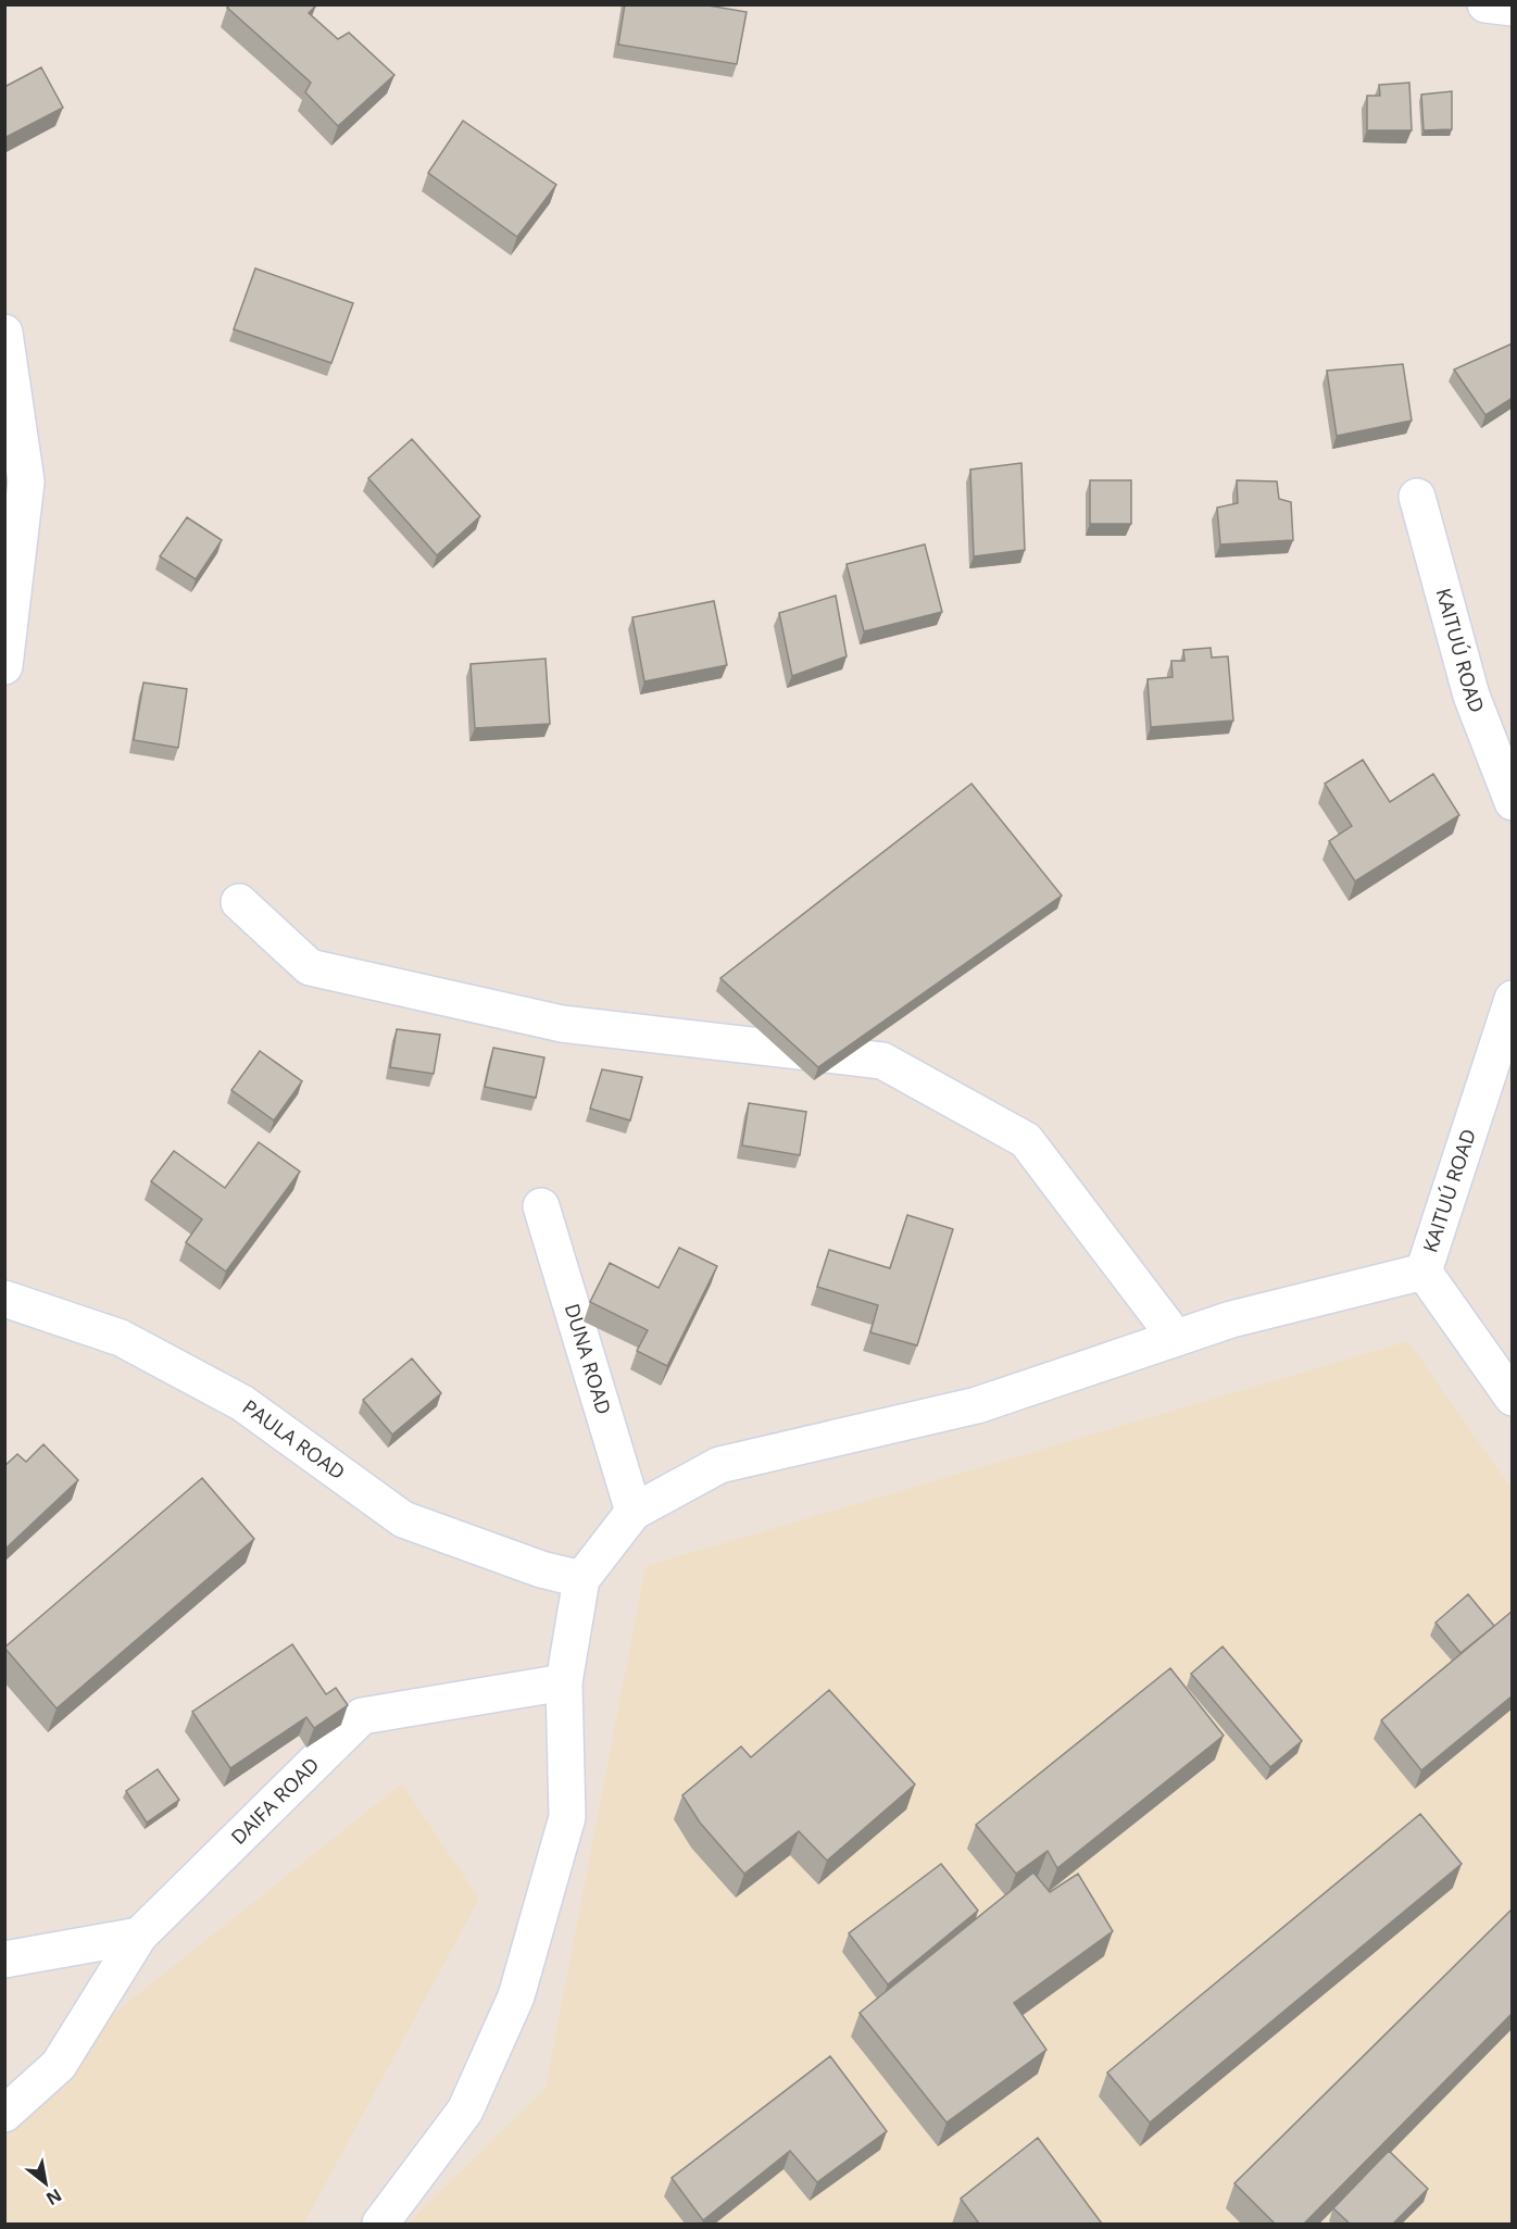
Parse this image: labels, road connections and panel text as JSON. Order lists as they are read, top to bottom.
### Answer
{
  "streets": {
    "street": [
      "KAITUÚ ROAD",
      "DUNA ROAD",
      "PAULA ROAD",
      "DAIFA ROAD"
    ]
  },
  "north": "bottom right"
}
